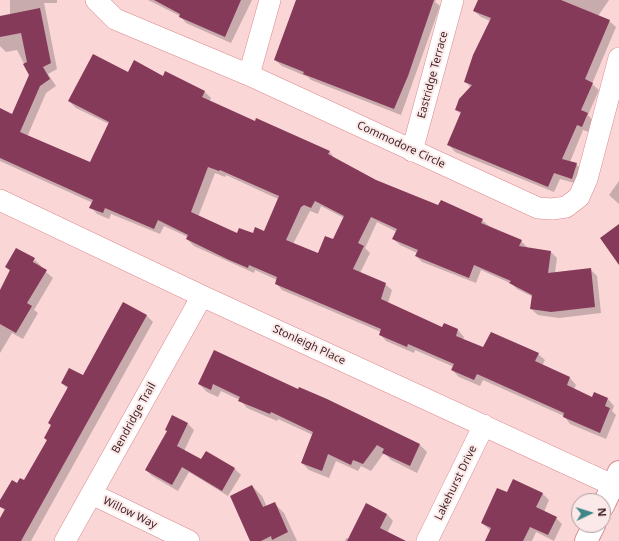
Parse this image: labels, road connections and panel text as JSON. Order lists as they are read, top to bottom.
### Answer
{
  "streets": {
    "street": [
      "Eastridge Terrace",
      "Commodore Circle",
      "Stonleigh Place",
      "Bendridge Trail",
      "Lakehurst Drive",
      "Willow Way"
    ]
  },
  "crossings": [
    ["Eastridge Terrace", "Commodore Circle"],
    ["Stonleigh Place", "Bendridge Trail"],
    ["Stonleigh Place", "Lakehurst Drive"],
    ["Bendridge Trail", "Willow Way"]
  ],
  "north": "right"
}
